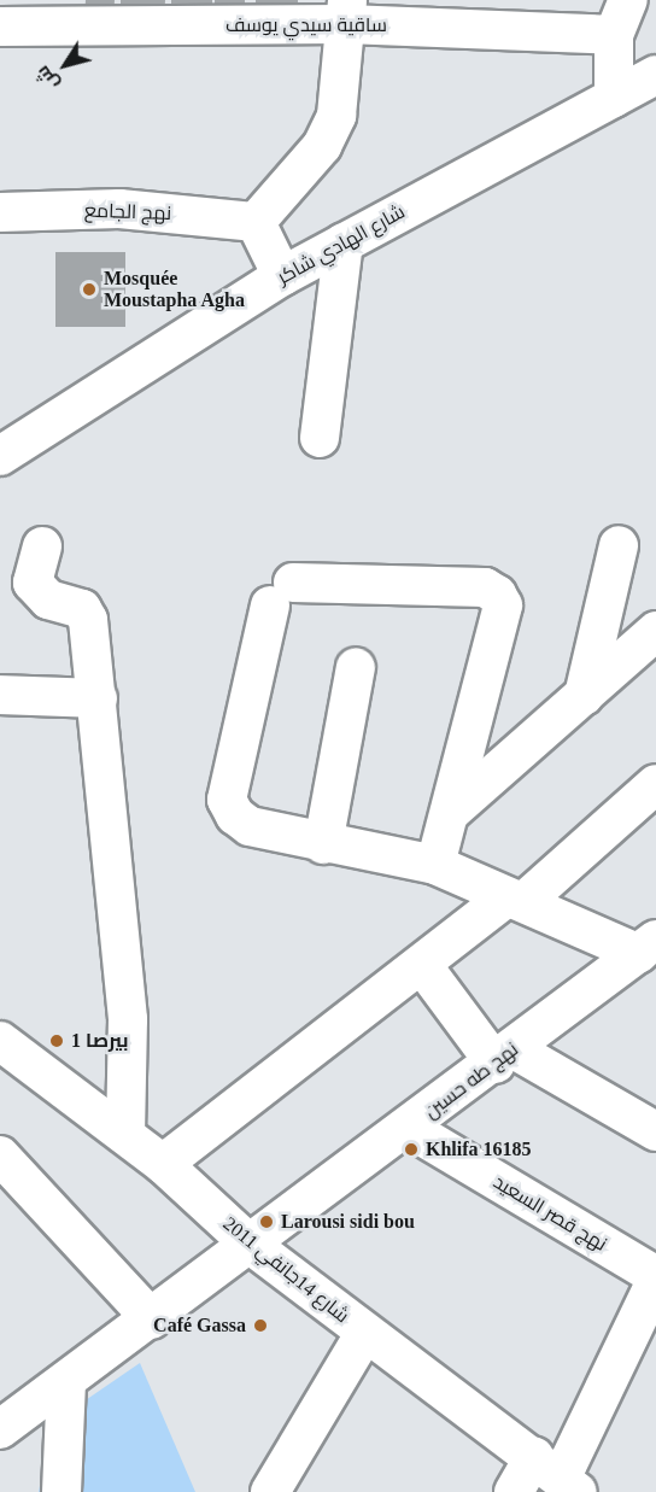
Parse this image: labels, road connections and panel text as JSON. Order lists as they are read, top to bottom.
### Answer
{
  "streets": {
    "street": [
      "ساقية سيدي يوسف",
      "نهج الجامع",
      "شارع الهادي شاكر",
      "نهج طه حسين",
      "نهج قصر السعيد",
      "شارع 14جانفي 2011"
    ]
  },
  "crossings": [
    ["نهج طه حسين", "نهج قصر السعيد"],
    ["نهج طه حسين", "شارع 14جانفي 2011"]
  ],
  "places": [
    "Mosquée Moustapha Agha",
    "بيرصا 1",
    "Khlifa 16185",
    "Larousi sidi bou",
    "Café Gassa"
  ],
  "north": "bottom left"
}
